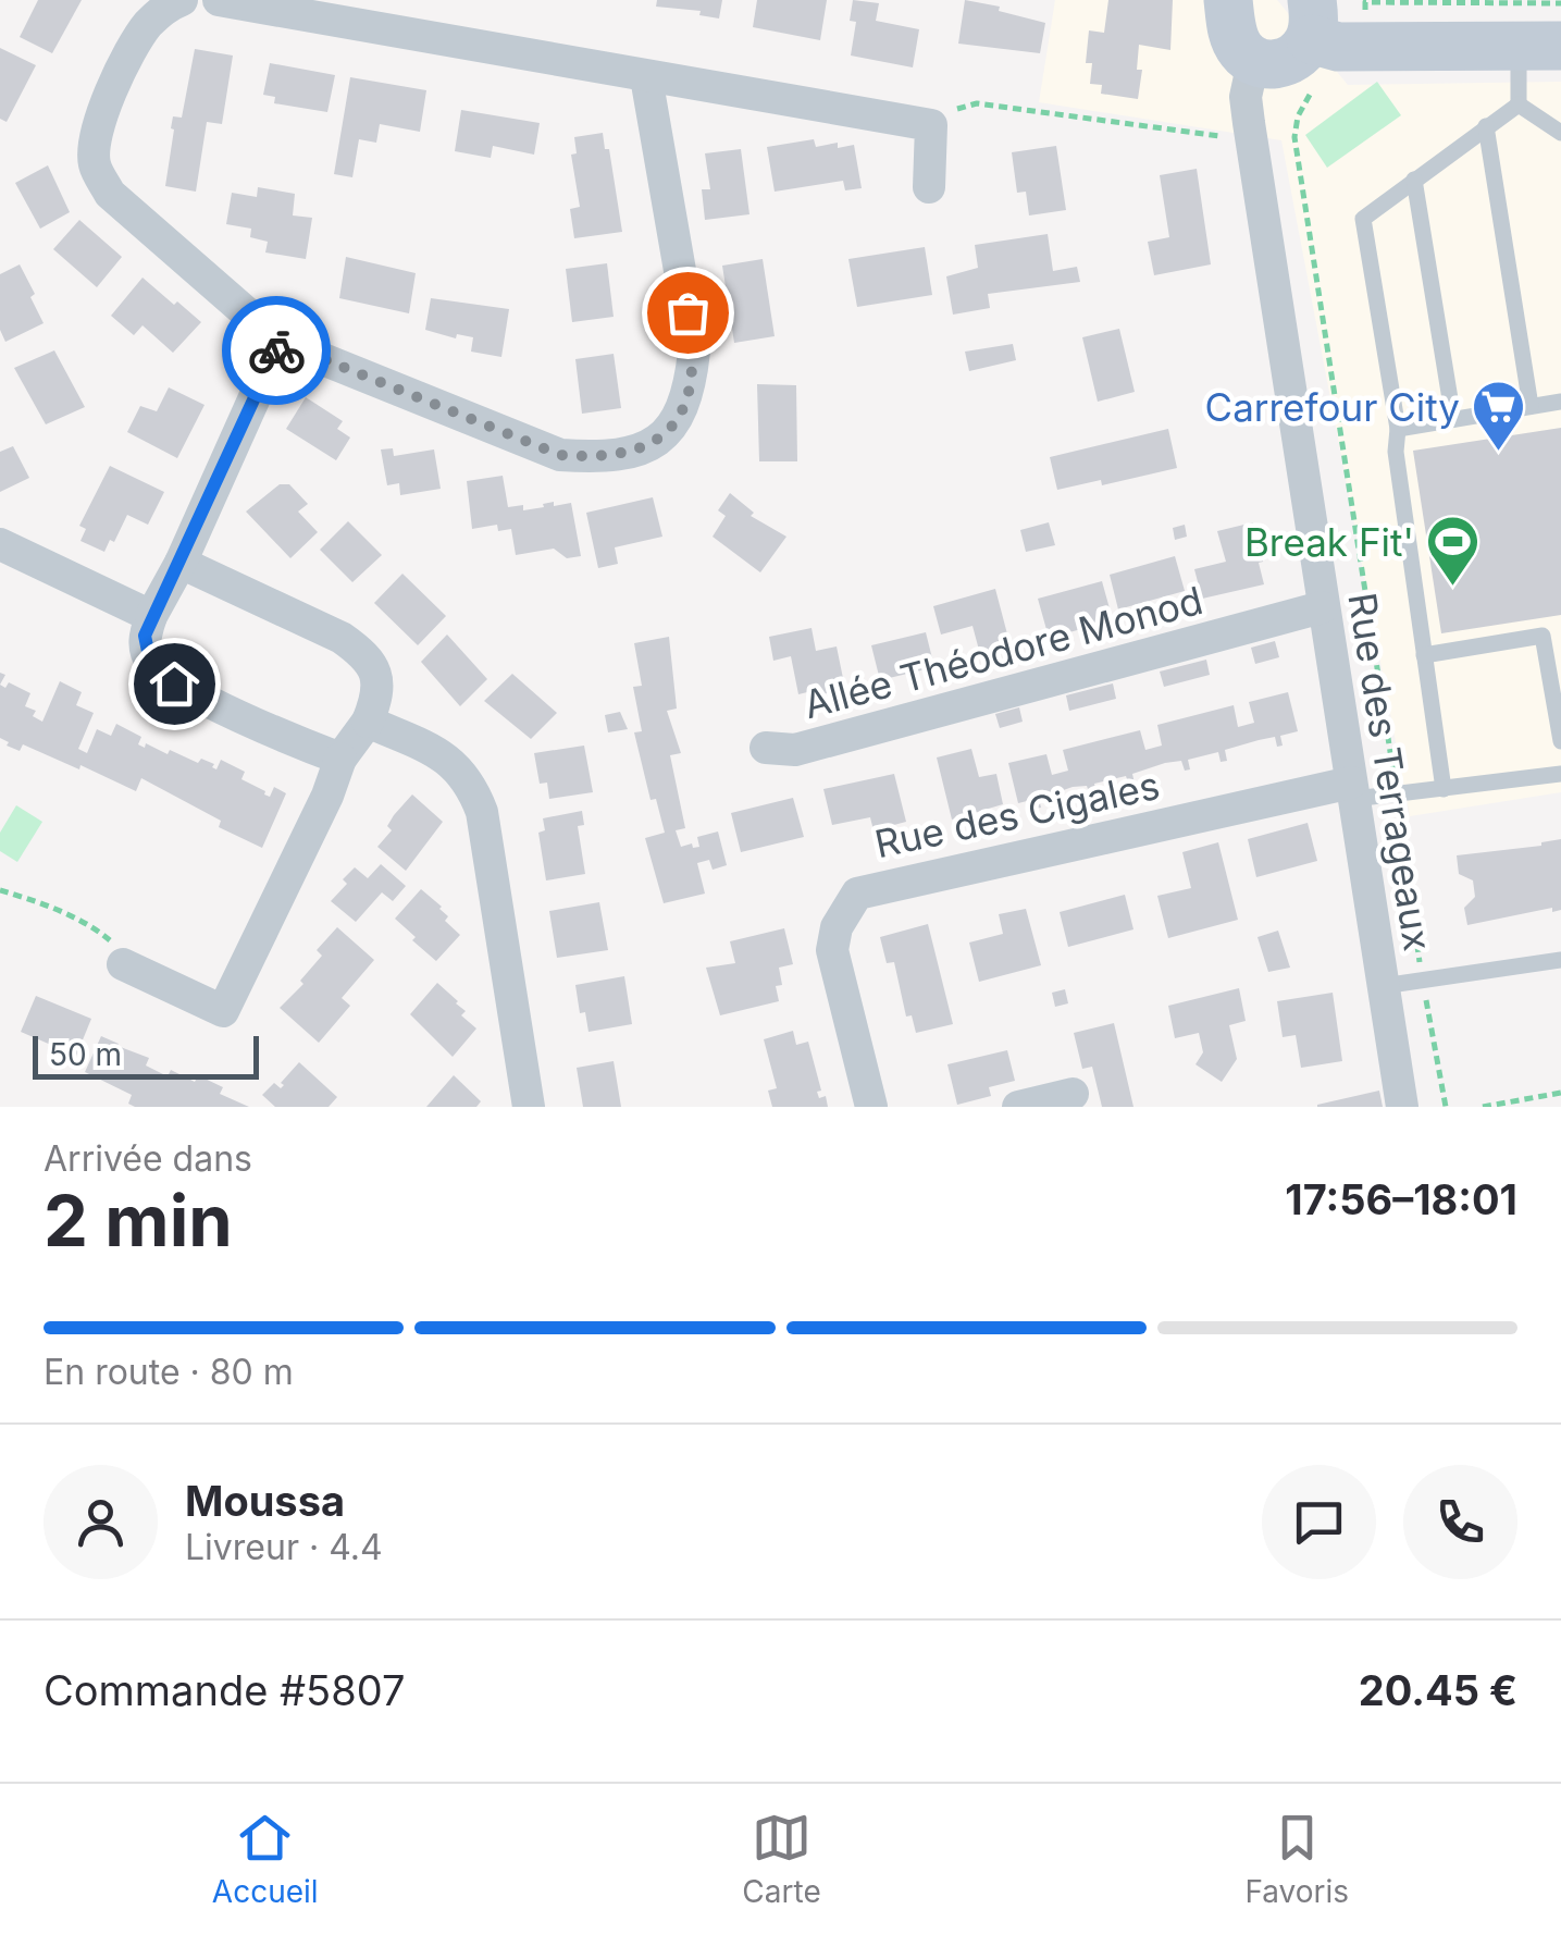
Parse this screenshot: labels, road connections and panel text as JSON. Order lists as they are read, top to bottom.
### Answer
{
  "streets": {
    "street": ["Allée Théodore Monod", "Rue des Terrageaux", "Rue des Cigales"]
  },
  "crossings": [
    ["Allée Théodore Monod", "Rue des Terrageaux"],
    ["Rue des Terrageaux", "Rue des Cigales"]
  ],
  "places": {
    "supermarket": ["Carrefour City"],
    "sports": ["Break Fit'"]
  },
  "scale_bar": "50 m",
  "page": {
    "scale": "50 m",
    "heading": ["2 min", "Arrivée dans", "17:56–18:01"],
    "panel": [
      "Moussa",
      "Livreur · 4.4",
      "Commande #5807",
      "20.45 €"
    ],
    "bar": "En route · 80 m",
    "tabs": ["Accueil", "Carte", "Favoris"]
  }
}
